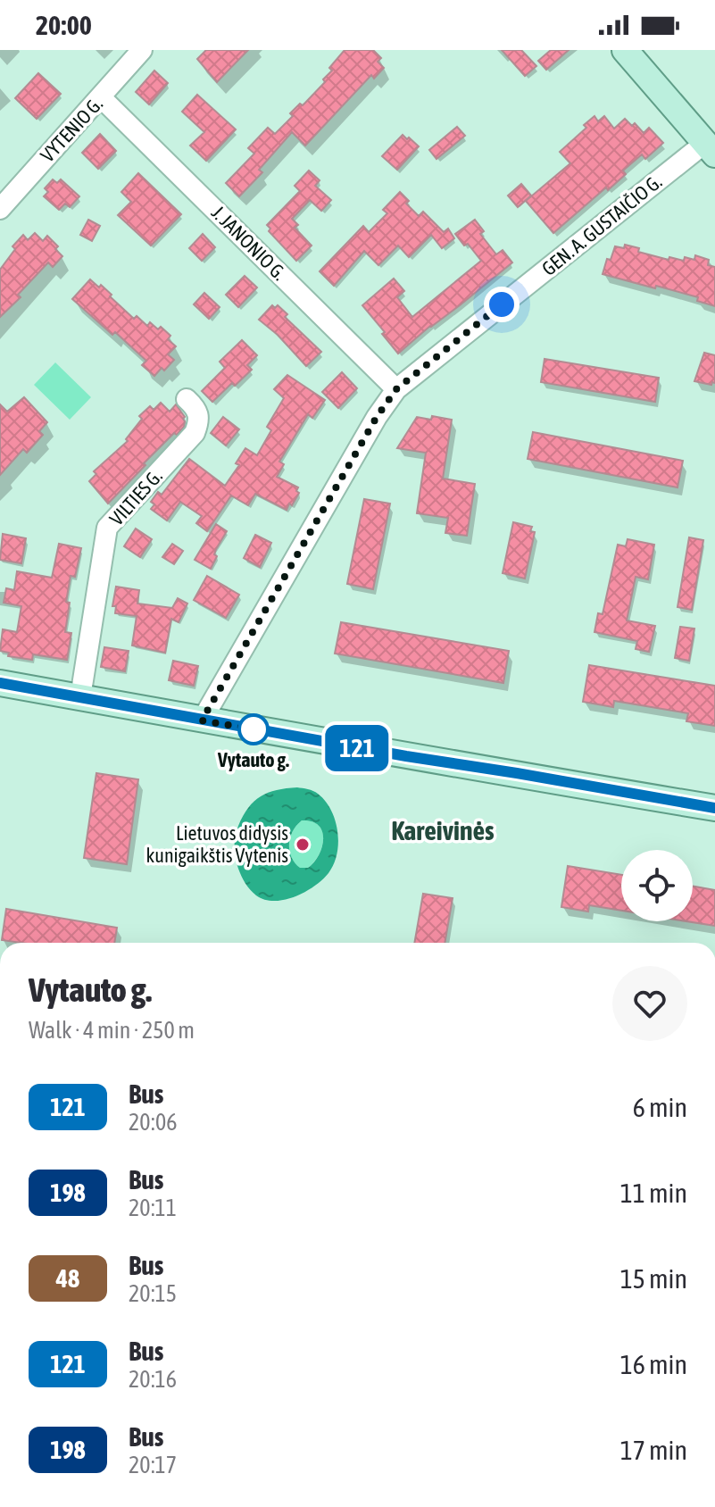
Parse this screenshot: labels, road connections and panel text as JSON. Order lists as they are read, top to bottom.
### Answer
{
  "streets": {
    "street": [
      "VYTENIO G.",
      "GEN. A. GUSTAIČIO G.",
      "J. JANONIO G.",
      "VILTIES G."
    ]
  },
  "crossings": [
    ["VYTENIO G.", "J. JANONIO G."],
    ["GEN. A. GUSTAIČIO G.", "J. JANONIO G."]
  ],
  "districts": ["Kareivinės"],
  "places": ["Vytauto g.", "Lietuvos didysis kunigaikštis Vytenis"],
  "lines": ["bus line 121"],
  "page": {
    "status": "20:00",
    "on_map": "121",
    "heading": ["Vytauto g.", "Walk · 4 min · 250 m"],
    "list": [
      {
        "mark": "121",
        "name": "Bus",
        "note": "20:06",
        "value": "6 min"
      },
      {
        "mark": "198",
        "name": "Bus",
        "note": "20:11",
        "value": "11 min"
      },
      {
        "mark": "48",
        "name": "Bus",
        "note": "20:15",
        "value": "15 min"
      },
      {
        "mark": "121",
        "name": "Bus",
        "note": "20:16",
        "value": "16 min"
      },
      {
        "mark": "198",
        "name": "Bus",
        "note": "20:17",
        "value": "17 min"
      }
    ]
  }
}
